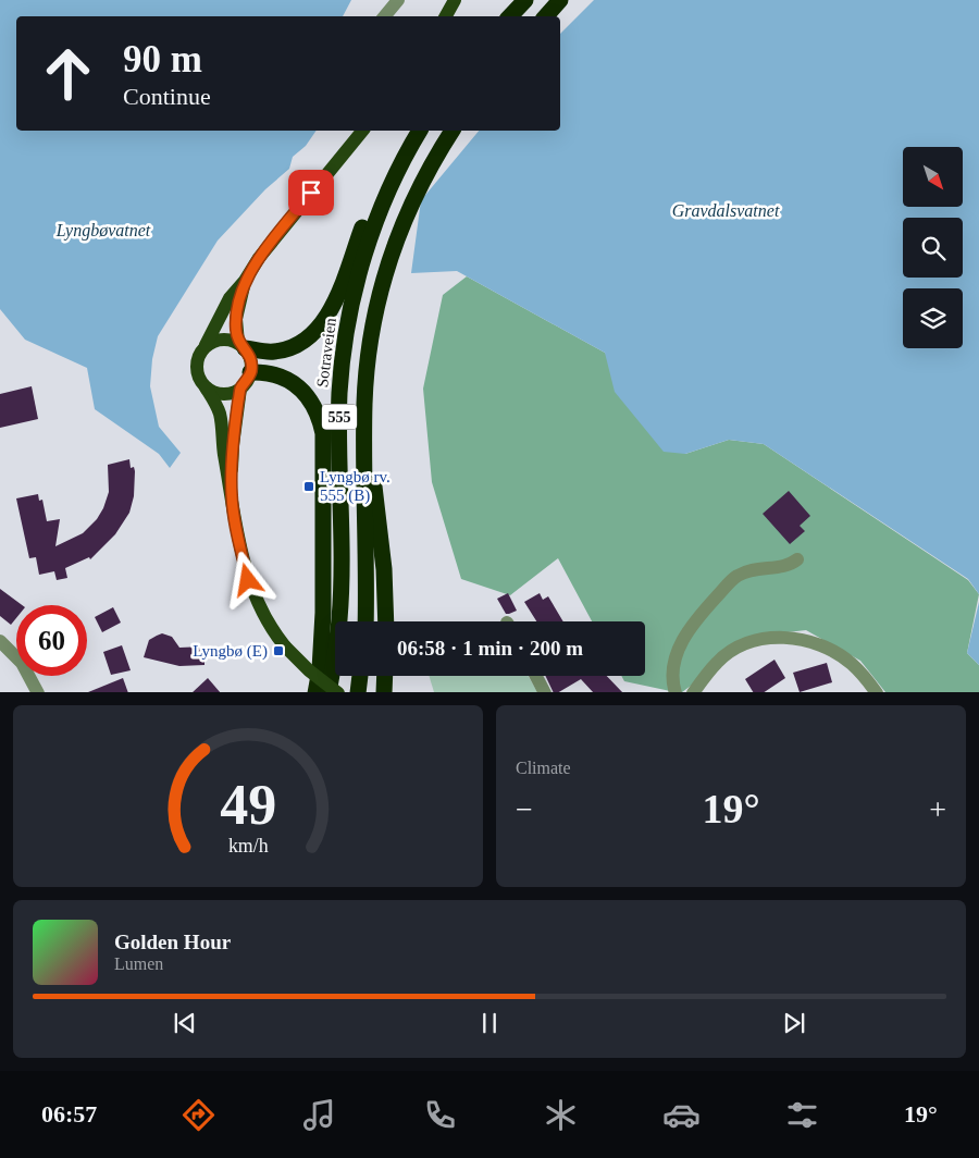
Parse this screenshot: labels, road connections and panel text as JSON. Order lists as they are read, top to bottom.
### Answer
{
  "streets": {
    "highway": ["Sotraveien", "555"]
  },
  "crossings": [
    ["Sotraveien", "555"]
  ],
  "water": ["Gravdalsvatnet", "Lyngbøvatnet"],
  "places": {
    "transit": ["Lyngbø rv. 555 (B)", "Lyngbø (E)"]
  },
  "north": "bottom right",
  "page": {
    "turn": ["90 m", "Continue"],
    "limit": "60",
    "trip": "06:58 · 1 min · 200 m",
    "tile": "Climate",
    "heat": ["−", "19°", "+"],
    "song": ["Golden Hour", "Lumen"],
    "tabs": ["06:57", "19°"],
    "gauge": ["49", "km/h"]
  }
}
